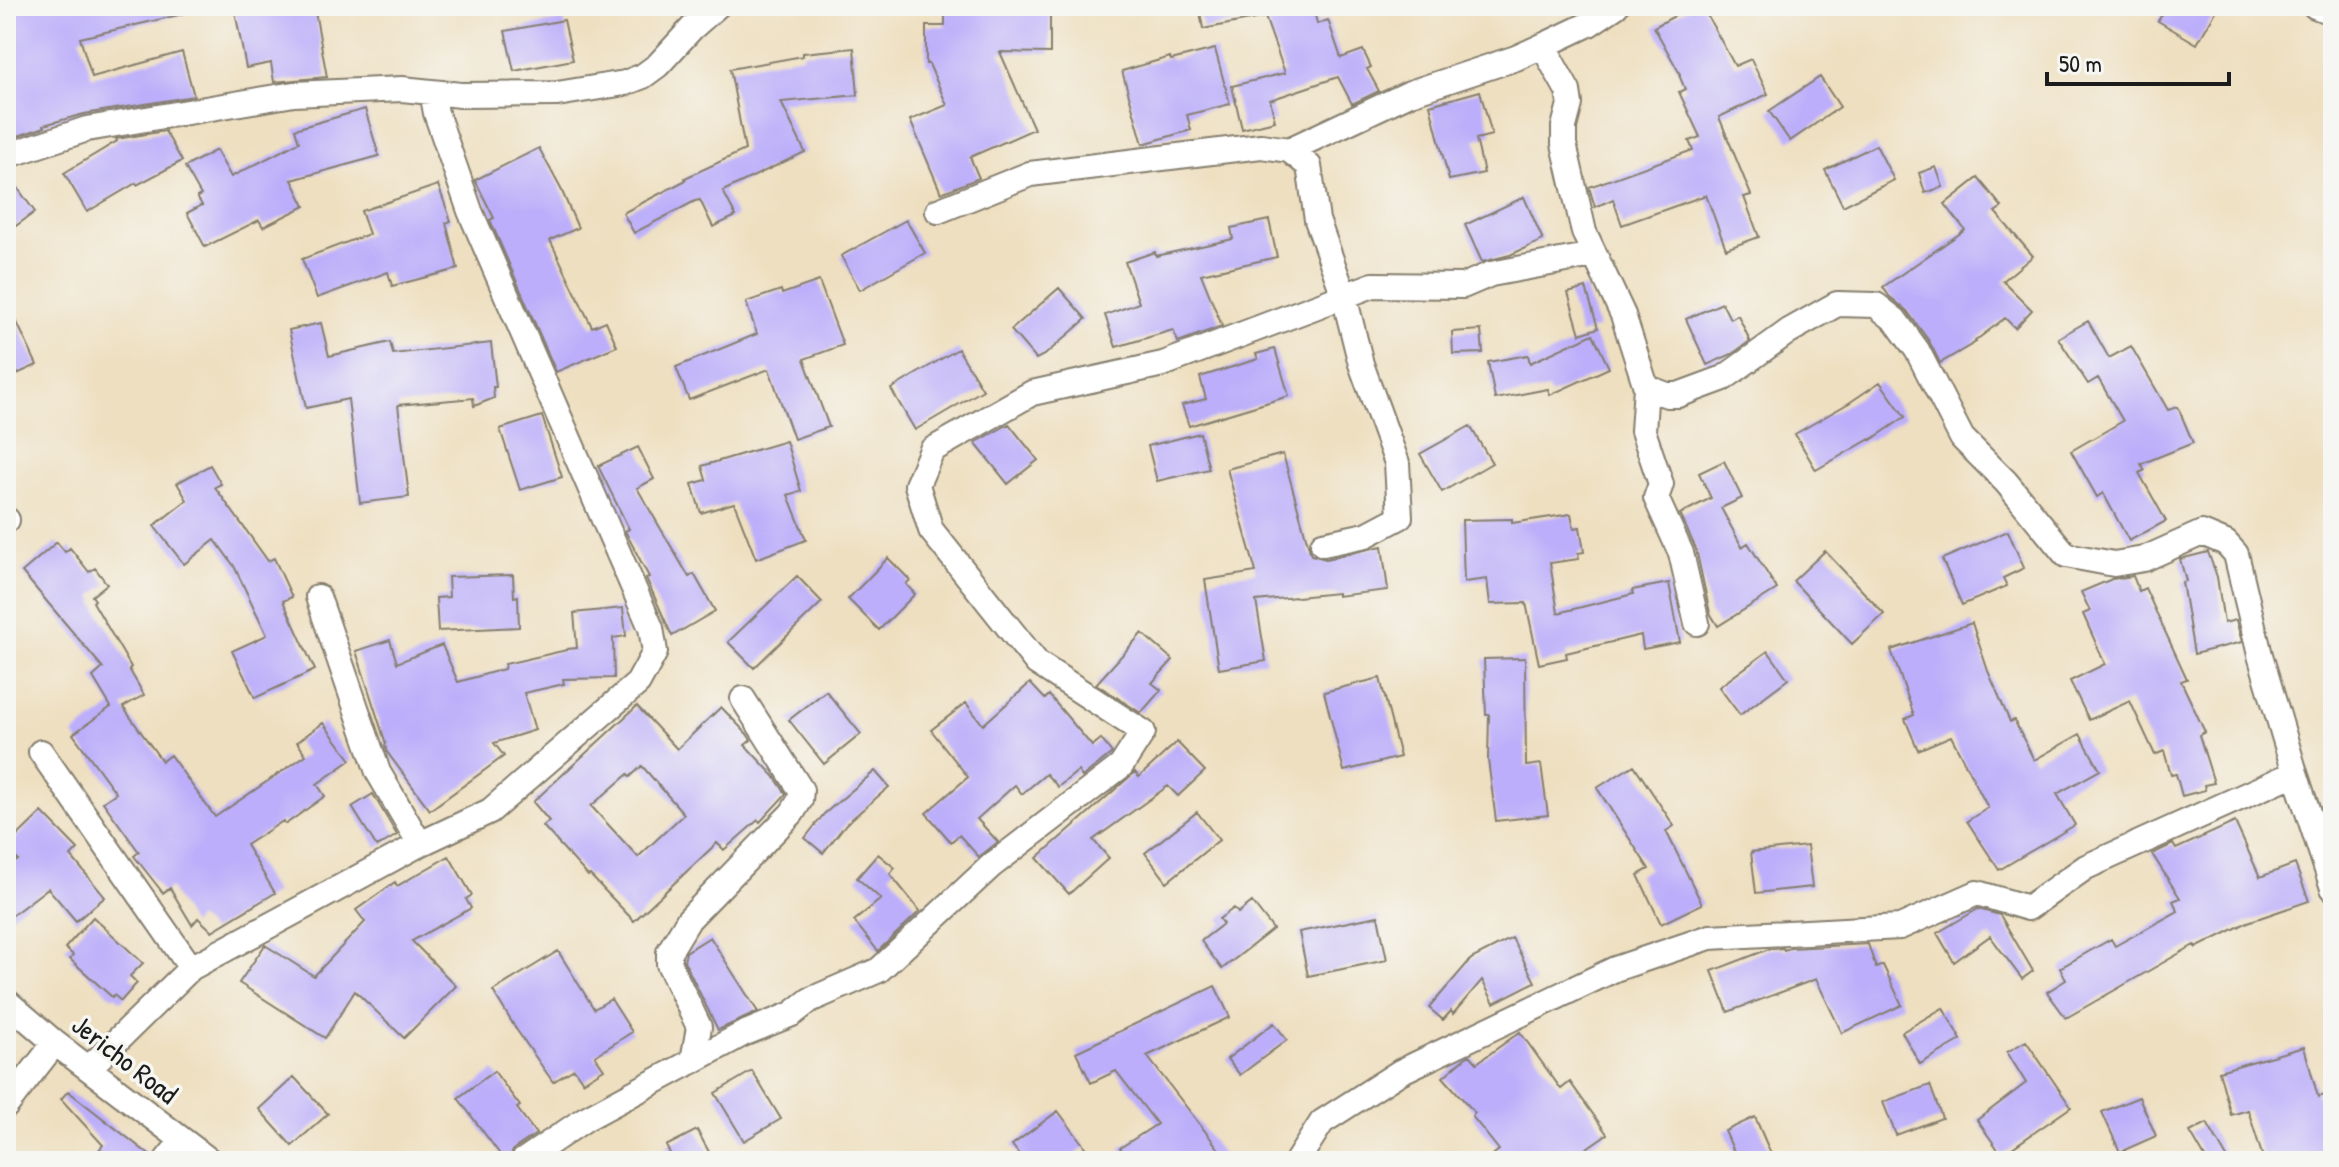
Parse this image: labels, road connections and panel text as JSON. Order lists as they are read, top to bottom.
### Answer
{
  "streets": {
    "street": ["Jericho Road"]
  },
  "scale_bar": "50 m"
}
